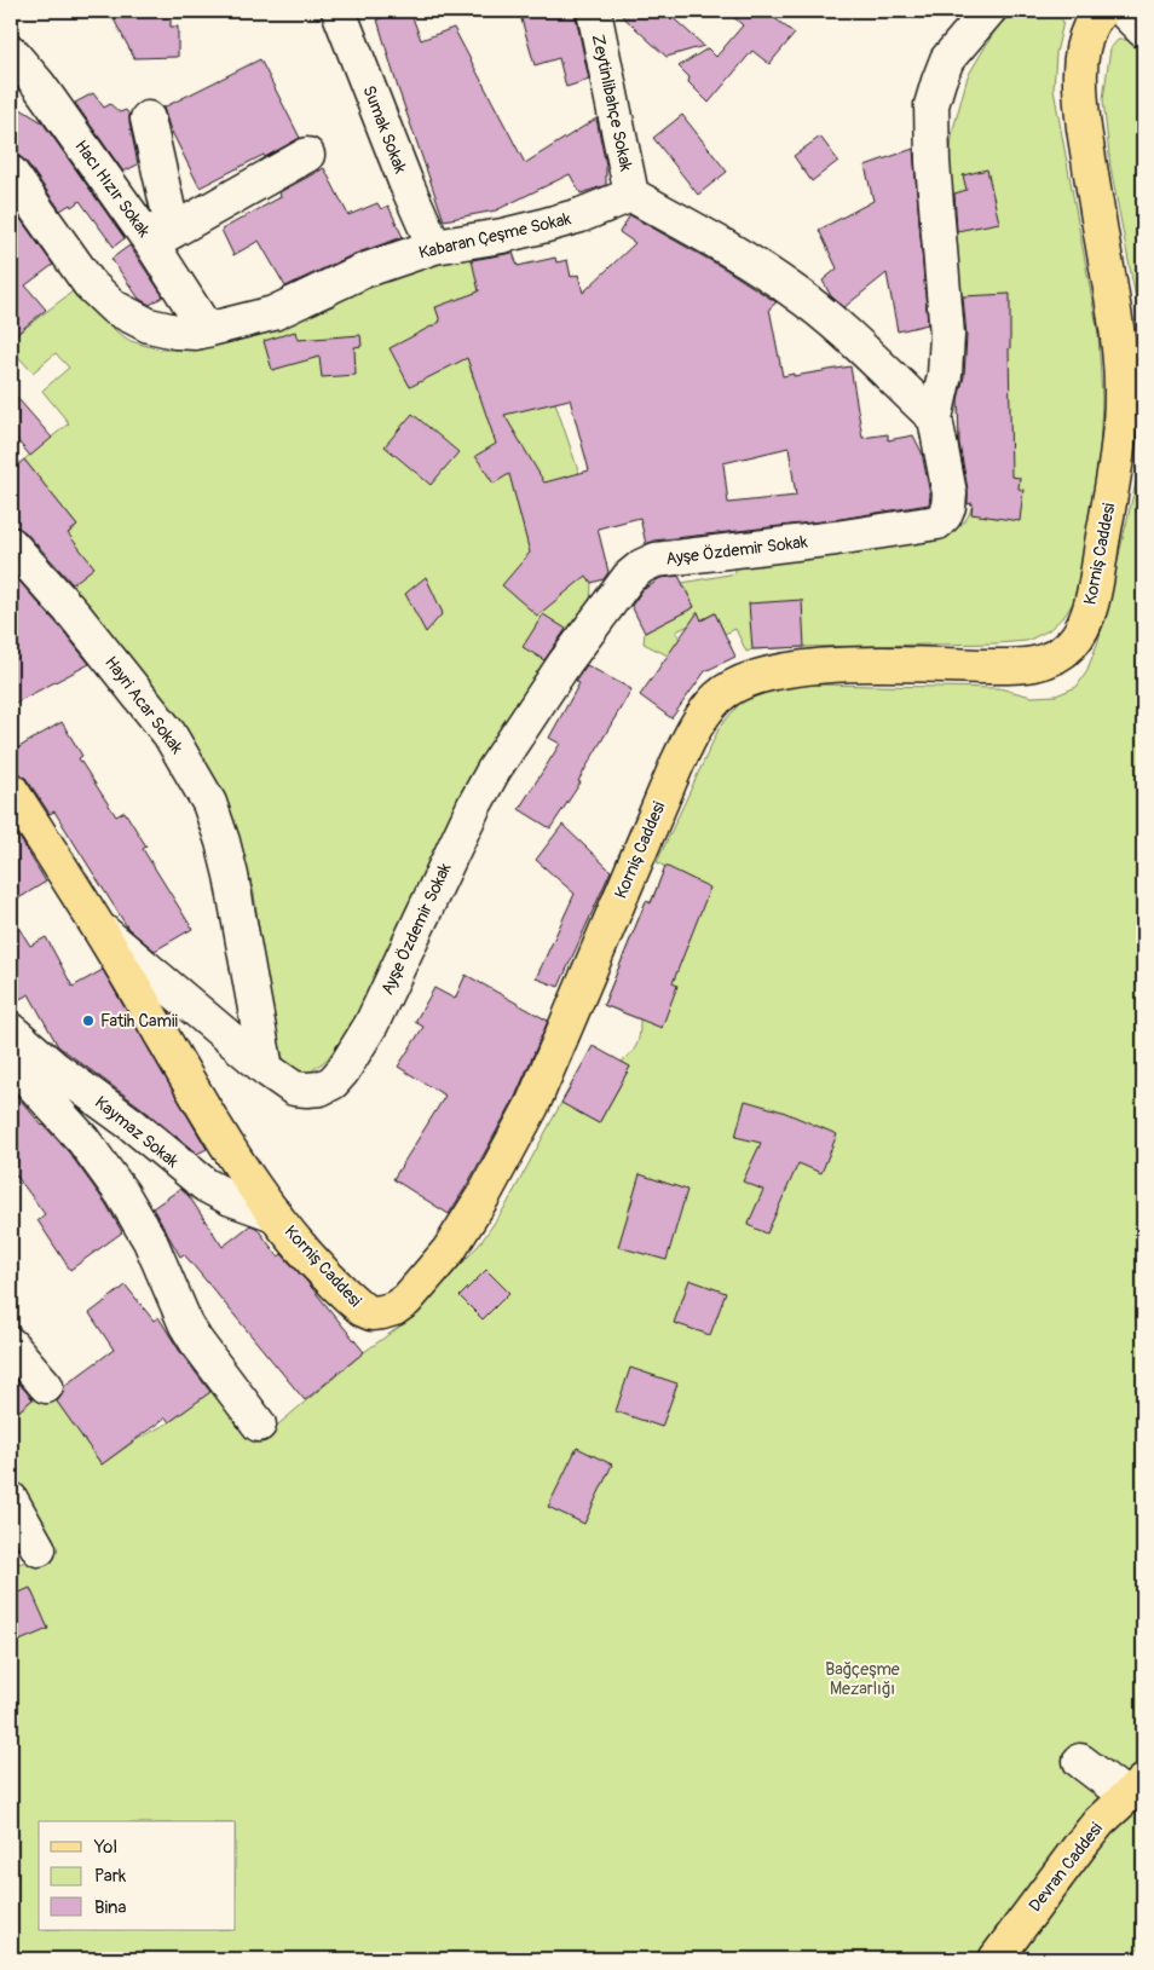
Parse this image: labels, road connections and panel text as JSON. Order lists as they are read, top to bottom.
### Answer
{
  "streets": {
    "main road": ["Korniş Caddesi", "Devran Caddesi"],
    "street": [
      "Zeytinlibahçe Sokak",
      "Sumak Sokak",
      "Hacı Hızır Sokak",
      "Kabaran Çeşme Sokak",
      "Ayşe Özdemir Sokak",
      "Hayri Acar Sokak",
      "Kaymaz Sokak"
    ]
  },
  "crossings": [
    ["Zeytinlibahçe Sokak", "Kabaran Çeşme Sokak"],
    ["Sumak Sokak", "Kabaran Çeşme Sokak"],
    ["Hacı Hızır Sokak", "Kabaran Çeşme Sokak"],
    ["Ayşe Özdemir Sokak", "Hayri Acar Sokak"],
    ["Korniş Caddesi", "Kaymaz Sokak"]
  ],
  "parks": ["Bağçeşme Mezarlığı"],
  "places": ["Fatih Camii"],
  "legend": ["Yol", "Park", "Bina"]
}
